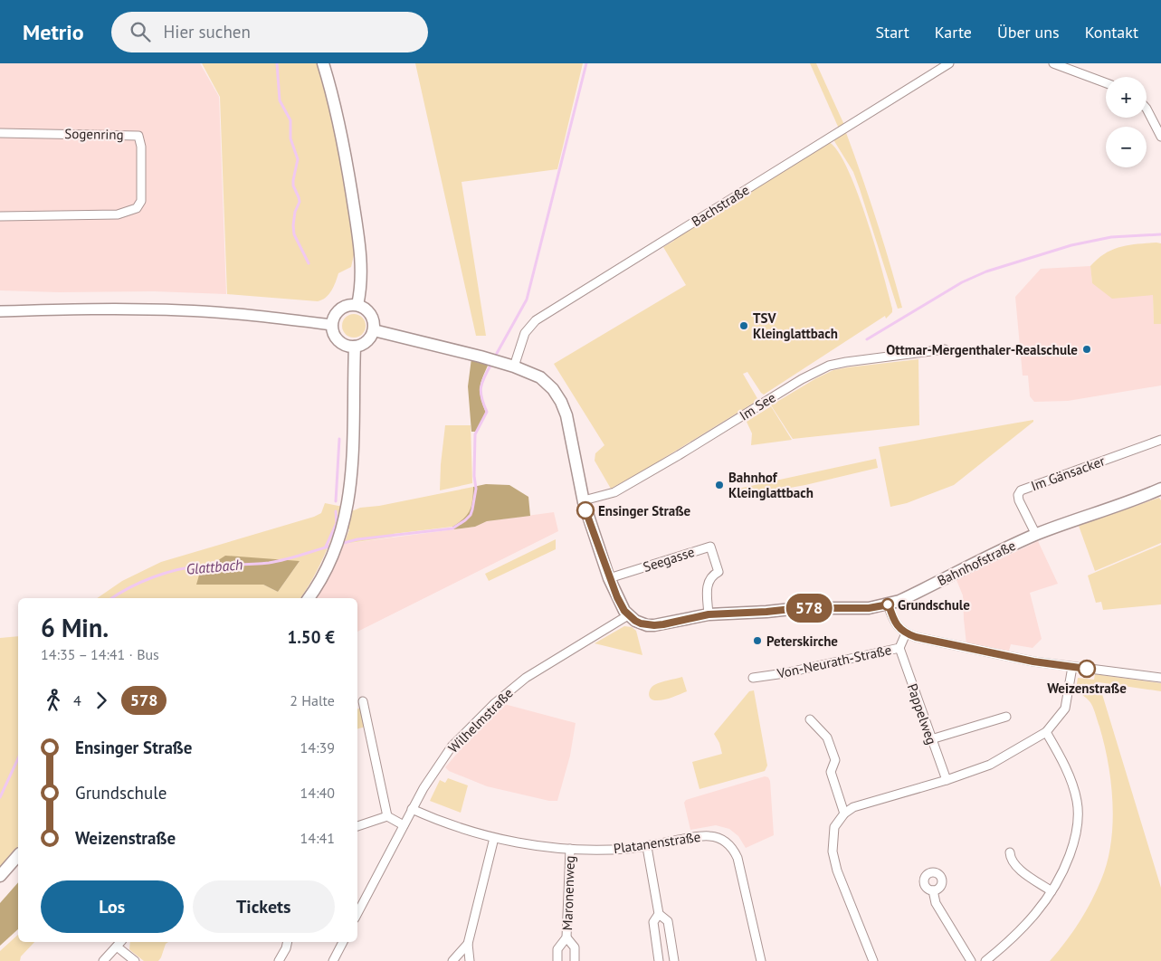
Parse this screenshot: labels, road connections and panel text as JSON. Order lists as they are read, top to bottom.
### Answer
{
  "streets": {
    "main road": ["Bahnhofstraße"],
    "street": [
      "Sogenring",
      "Bachstraße",
      "Im See",
      "Im Gänsacker",
      "Seegasse",
      "Von-Neurath-Straße",
      "Pappelweg",
      "Wilhelmstraße",
      "Platanenstraße",
      "Maronenweg"
    ]
  },
  "crossings": [
    ["Im Gänsacker", "Bahnhofstraße"],
    ["Seegasse", "Bahnhofstraße"],
    ["Bahnhofstraße", "Wilhelmstraße"],
    ["Von-Neurath-Straße", "Pappelweg"],
    ["Wilhelmstraße", "Platanenstraße"],
    ["Platanenstraße", "Maronenweg"]
  ],
  "water": ["Glattbach"],
  "places": [
    "TSV Kleinglattbach",
    "Ottmar-Mergenthaler-Realschule",
    "Bahnhof Kleinglattbach",
    "Ensinger Straße",
    "Grundschule",
    "Peterskirche",
    "Weizenstraße"
  ],
  "lines": ["bus line 578"],
  "page": {
    "header": "Metrio",
    "search": "Hier suchen",
    "nav": [
      "Start",
      "Karte",
      "Über uns",
      "Kontakt"
    ],
    "on_map": "578",
    "map_buttons": ["+", "−"],
    "heading": ["6 Min.", "14:35 – 14:41 · Bus", "1.50 €"],
    "legs": ["4", "578", "2 Halte"],
    "list": [
      {
        "name": "Ensinger Straße",
        "value": "14:39"
      },
      {
        "name": "Grundschule",
        "value": "14:40"
      },
      {
        "name": "Weizenstraße",
        "value": "14:41"
      }
    ],
    "buttons": ["Los", "Tickets"]
  }
}
